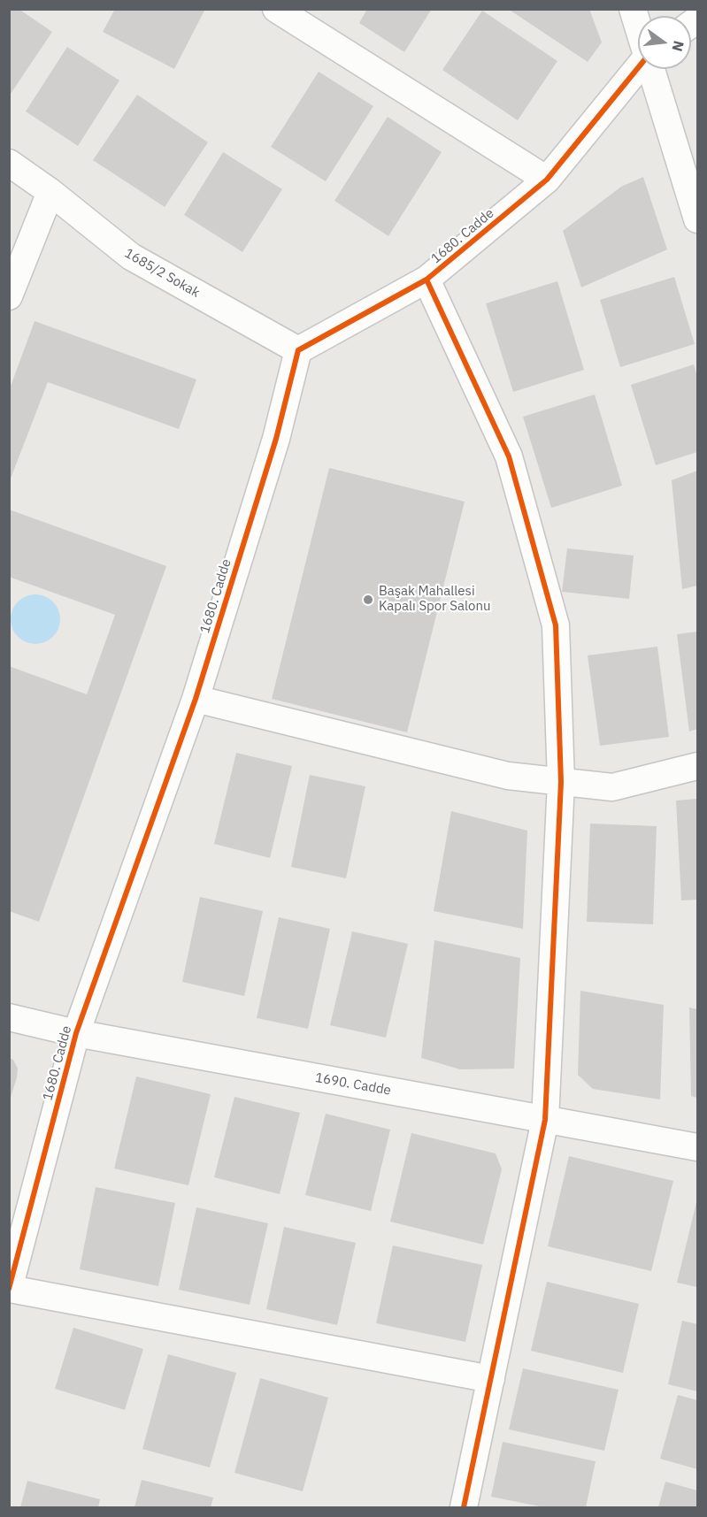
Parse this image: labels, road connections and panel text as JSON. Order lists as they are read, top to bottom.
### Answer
{
  "streets": {
    "street": ["1680. Cadde", "1685/2 Sokak", "1690. Cadde"]
  },
  "crossings": [
    ["1680. Cadde", "1685/2 Sokak"],
    ["1680. Cadde", "1690. Cadde"]
  ],
  "places": ["Başak Mahallesi Kapalı Spor Salonu"],
  "north": "right"
}
